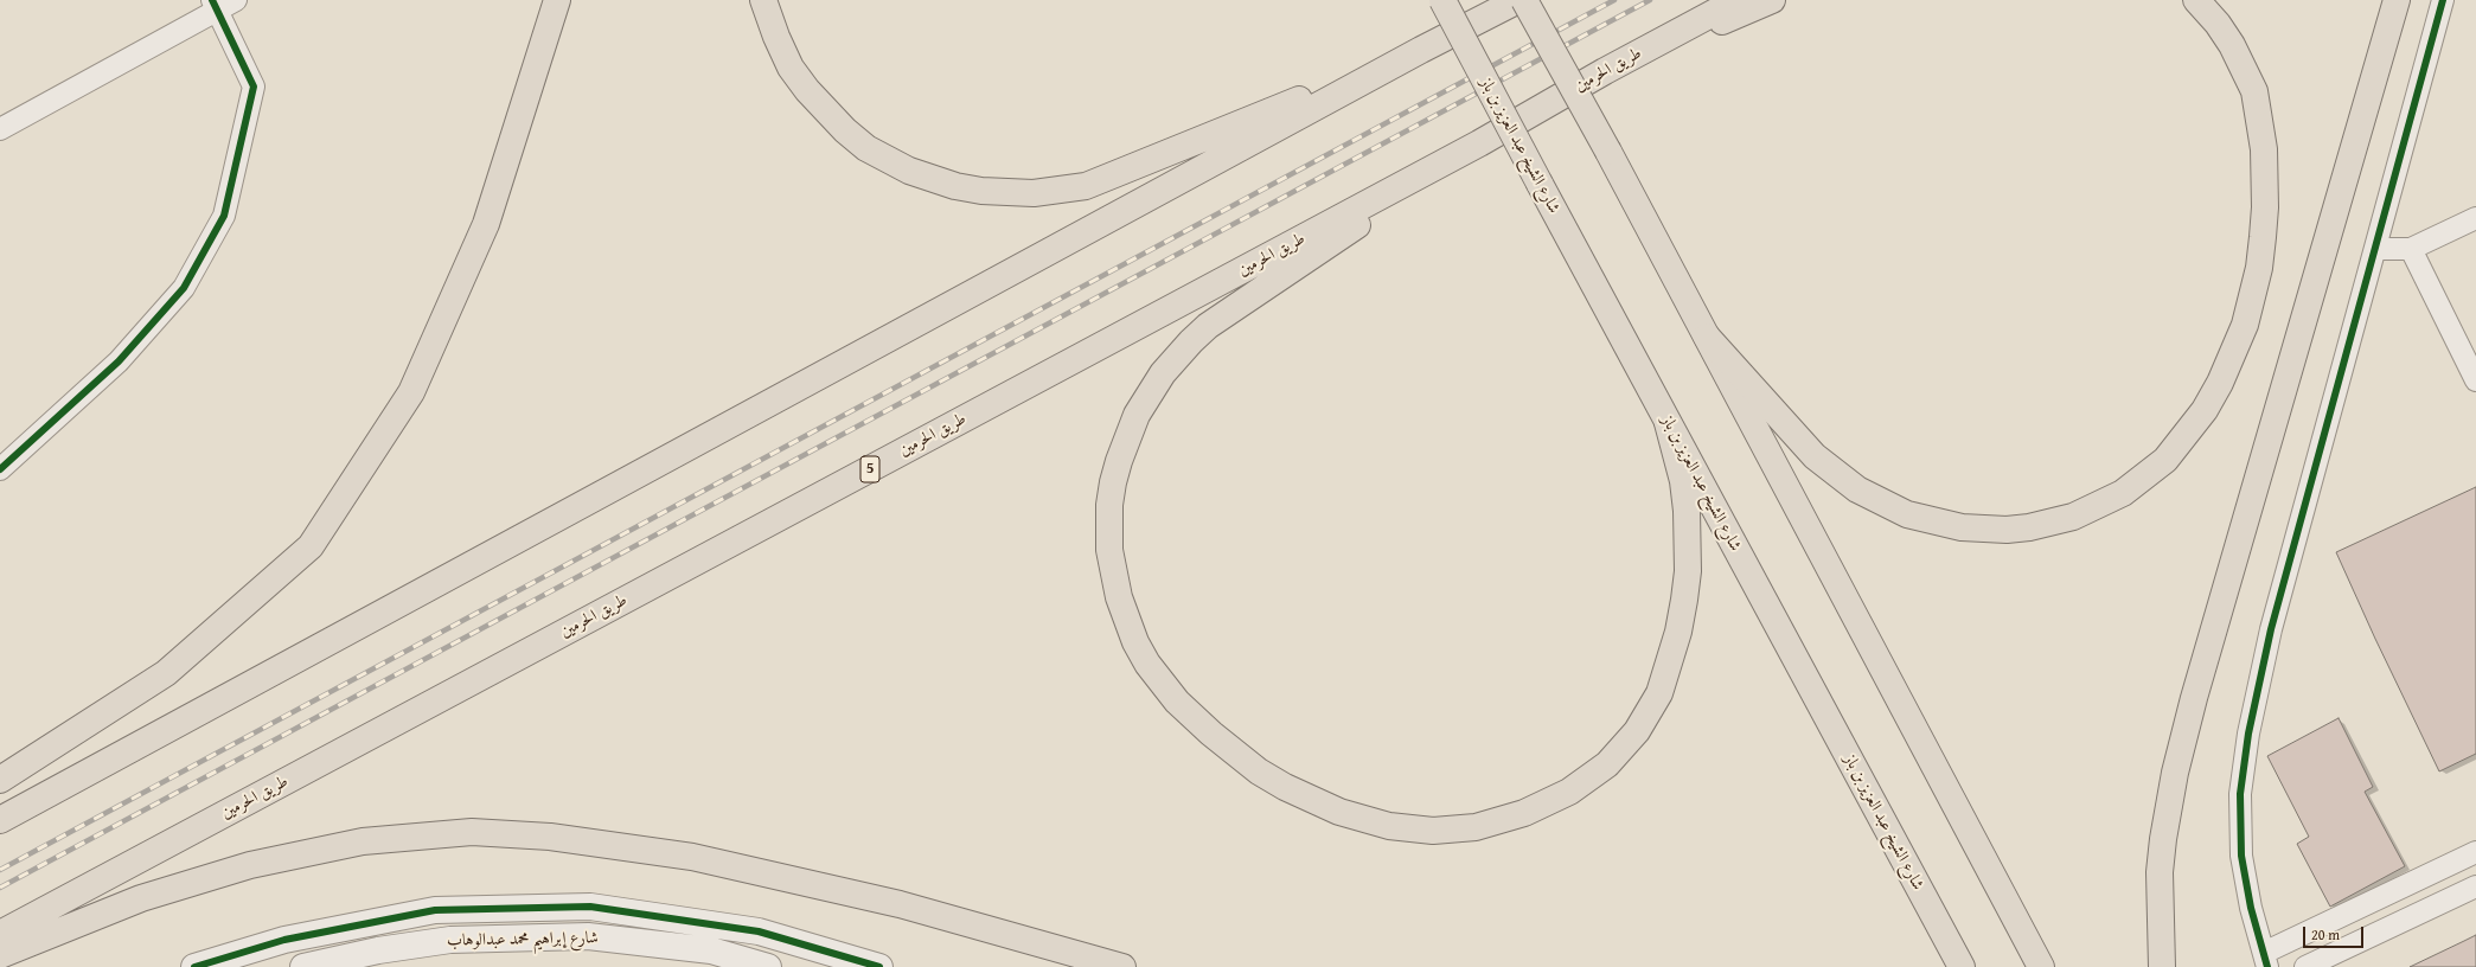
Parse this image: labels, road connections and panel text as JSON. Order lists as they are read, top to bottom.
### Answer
{
  "streets": {
    "main road": ["طريق الحرمين", "شارع الشيخ عبد العزيز بن باز", "5"],
    "street": ["شارع إبراهيم محمد عبدالوهاب"]
  },
  "scale_bar": "20 m"
}
